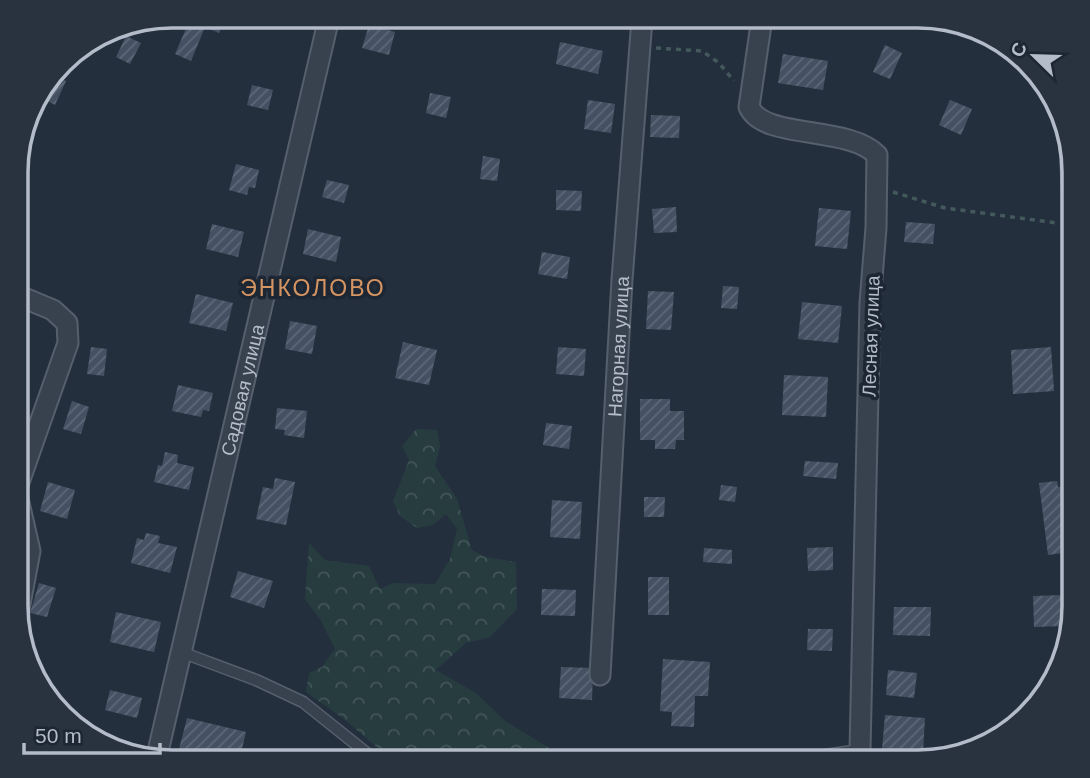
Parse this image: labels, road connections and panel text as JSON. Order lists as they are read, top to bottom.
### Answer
{
  "streets": {
    "street": ["Лесная улица", "Нагорная улица", "Садовая улица"]
  },
  "districts": ["ЭНКОЛОВО"],
  "scale_bar": "50 m",
  "north": "top left"
}
